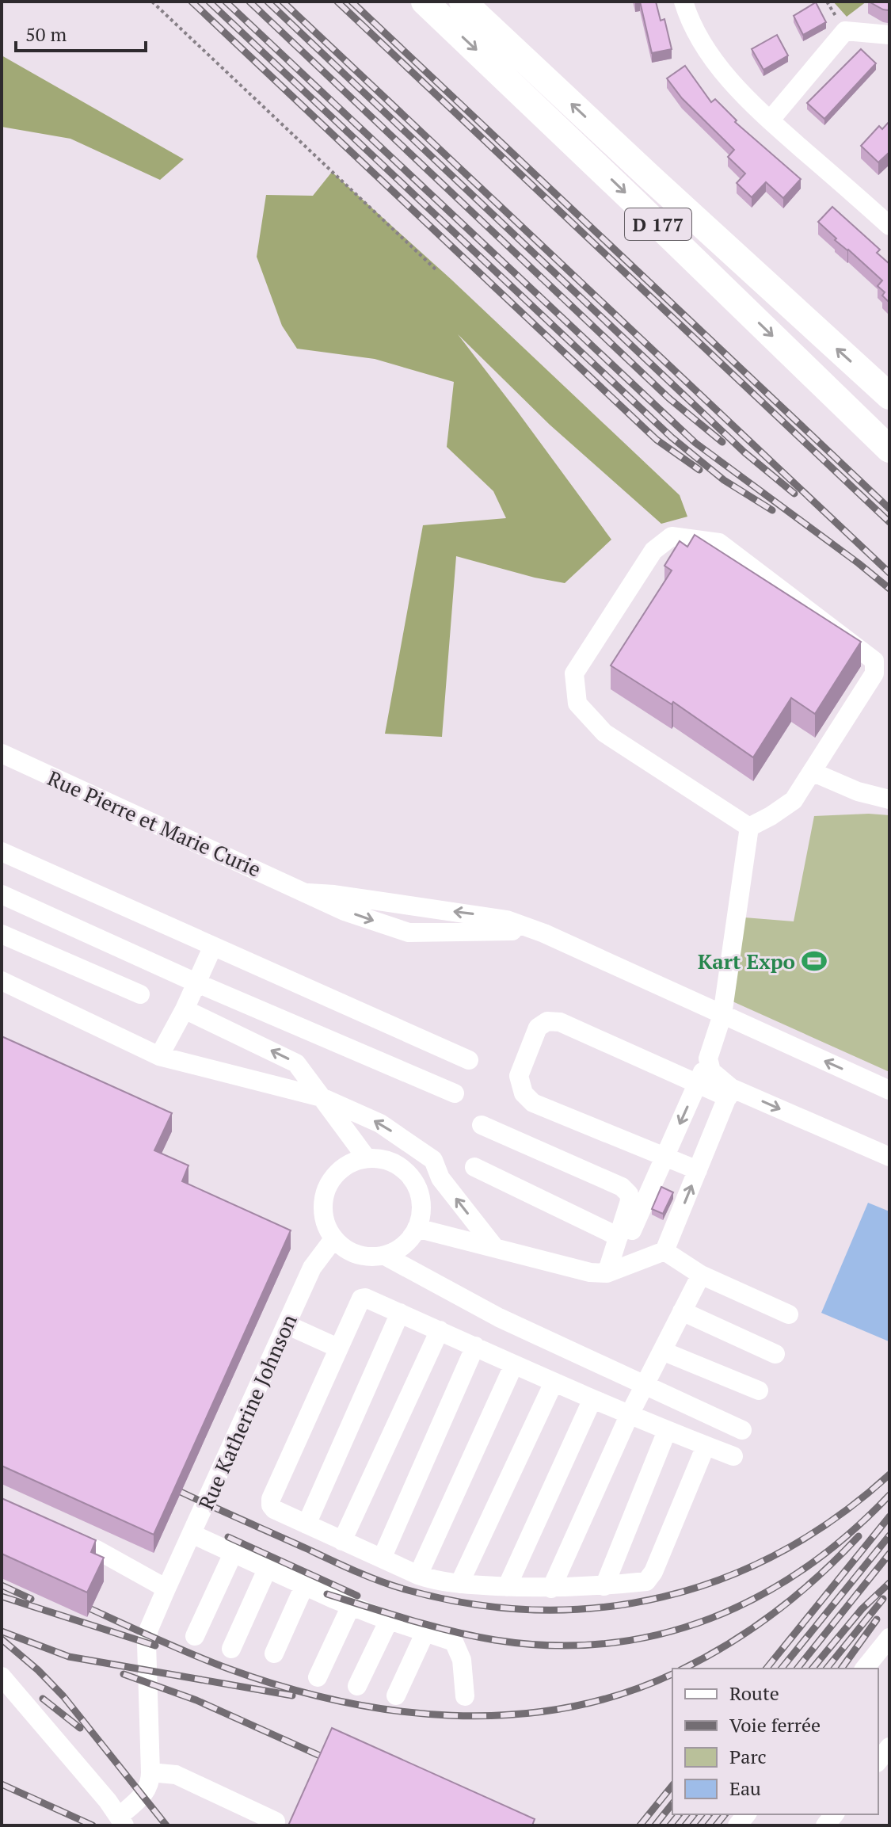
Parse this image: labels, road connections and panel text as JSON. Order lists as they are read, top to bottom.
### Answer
{
  "streets": {
    "highway": ["D 177"],
    "street": ["Rue Pierre et Marie Curie", "Rue Katherine Johnson"]
  },
  "places": {
    "sports": ["Kart Expo"]
  },
  "legend": [
    "Route",
    "Voie ferrée",
    "Parc",
    "Eau"
  ],
  "scale_bar": "50 m"
}
